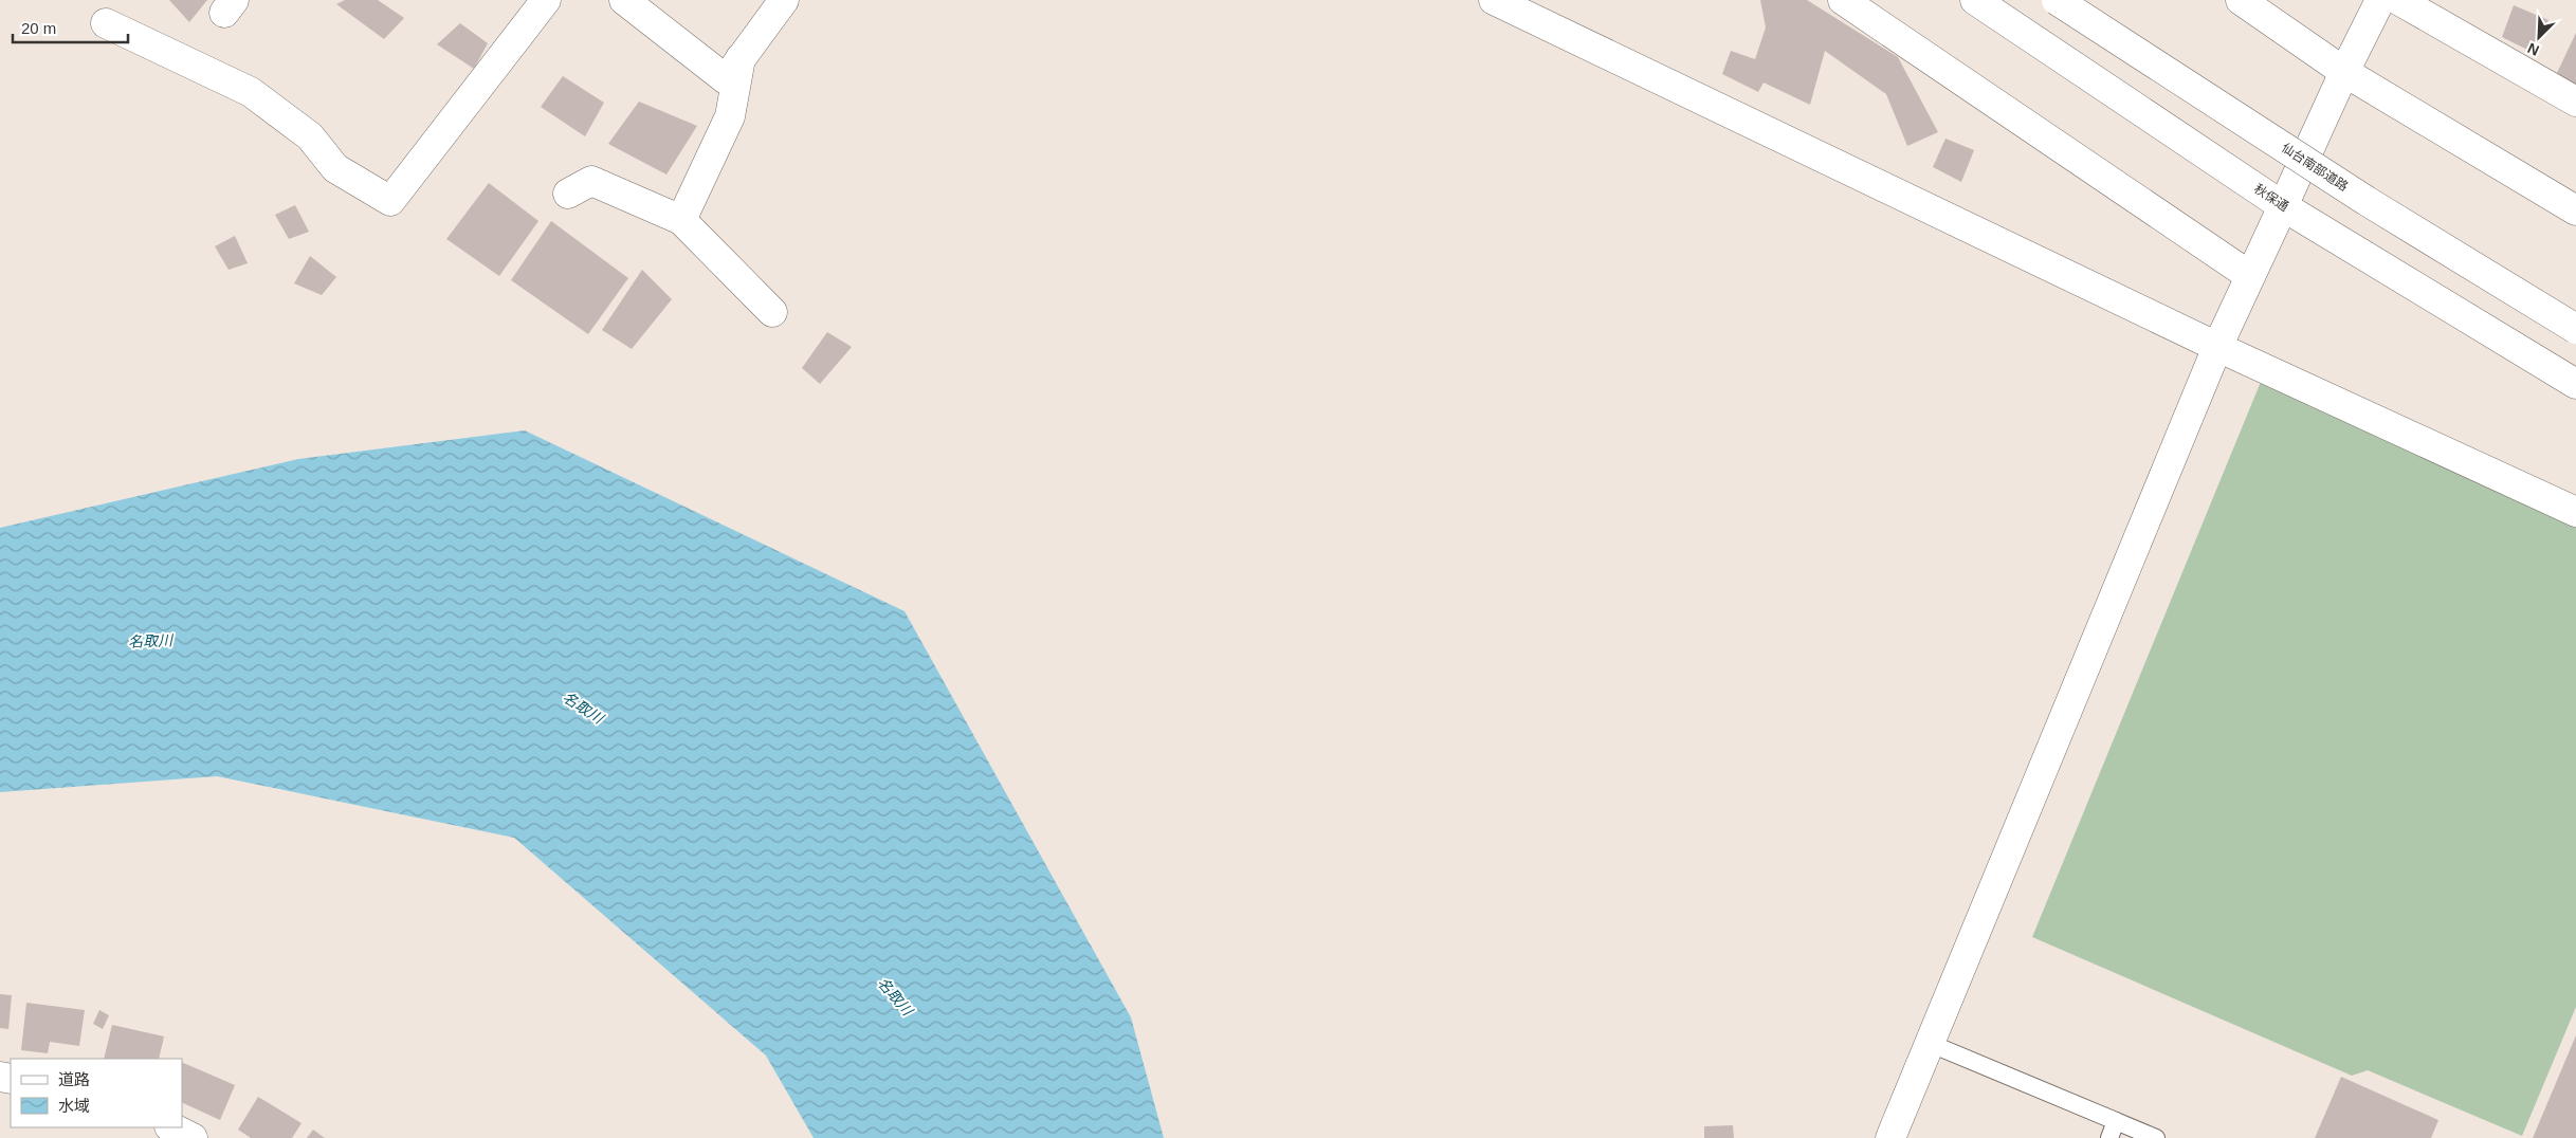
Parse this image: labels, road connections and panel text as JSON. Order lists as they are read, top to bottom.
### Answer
{
  "streets": {
    "main road": ["仙台南部道路", "秋保通"]
  },
  "water": ["名取川"],
  "legend": ["道路", "水域"],
  "scale_bar": "20 m",
  "north": "bottom left"
}
